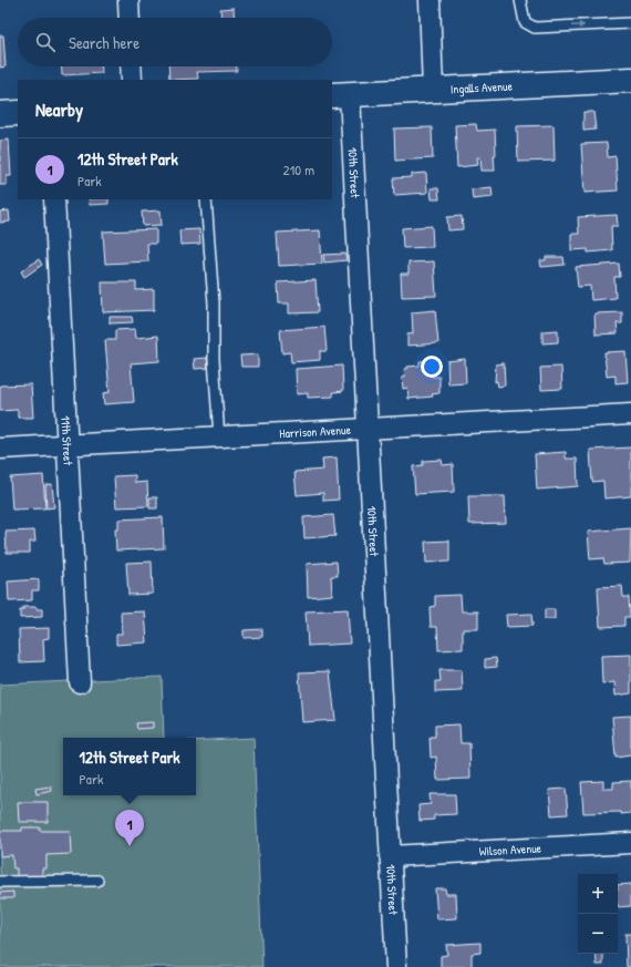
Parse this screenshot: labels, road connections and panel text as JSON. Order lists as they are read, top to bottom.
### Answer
{
  "streets": {
    "main road": ["Ingalls Avenue"],
    "street": [
      "10th Street",
      "Harrison Avenue",
      "11th Street",
      "Wilson Avenue"
    ]
  },
  "crossings": [
    ["Ingalls Avenue", "10th Street"],
    ["10th Street", "Harrison Avenue"],
    ["10th Street", "Wilson Avenue"],
    ["Harrison Avenue", "11th Street"]
  ],
  "page": {
    "search": "Search here",
    "heading": "Nearby",
    "list": [
      {
        "mark": "1",
        "name": "12th Street Park",
        "note": "Park",
        "value": "210 m"
      }
    ],
    "popup": ["12th Street Park", "Park"],
    "pins": "1",
    "map_buttons": ["+", "−"]
  }
}
